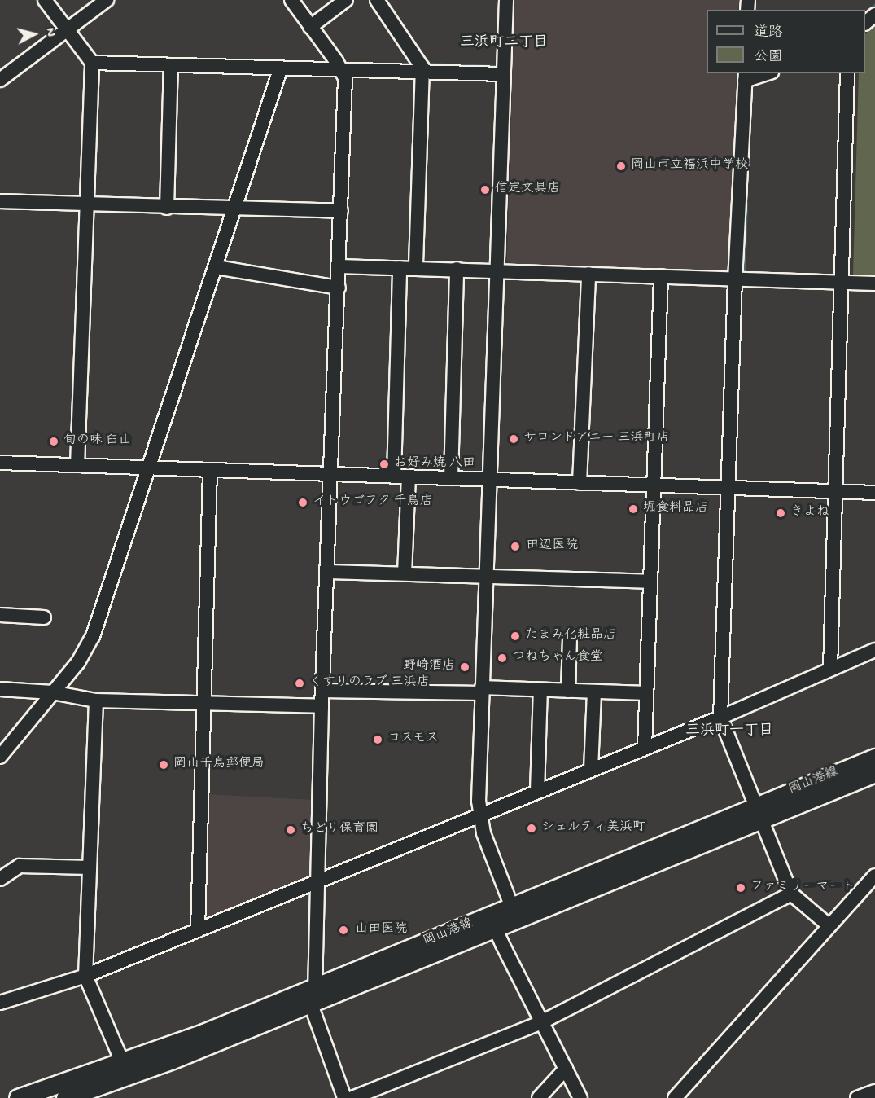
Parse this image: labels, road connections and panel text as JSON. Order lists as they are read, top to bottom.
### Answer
{
  "streets": {
    "main road": ["岡山港線"]
  },
  "districts": ["三浜町二丁目", "三浜町一丁目"],
  "places": [
    "岡山市立福浜中学校",
    "信定文具店",
    "サロンドアニー 三浜町店",
    "旬の味 臼山",
    "お好み焼 八田",
    "イトウゴフク 千鳥店",
    "堀食料品店",
    "きよね",
    "田辺医院",
    "たまみ化粧品店",
    "つねちゃん食堂",
    "野崎酒店",
    "くすりのラブ 三浜店",
    "コスモス",
    "岡山千鳥郵便局",
    "シェルティ美浜町",
    "ちどり保育園",
    "ファミリーマート",
    "山田医院"
  ],
  "legend": ["道路", "公園"],
  "north": "right"
}
